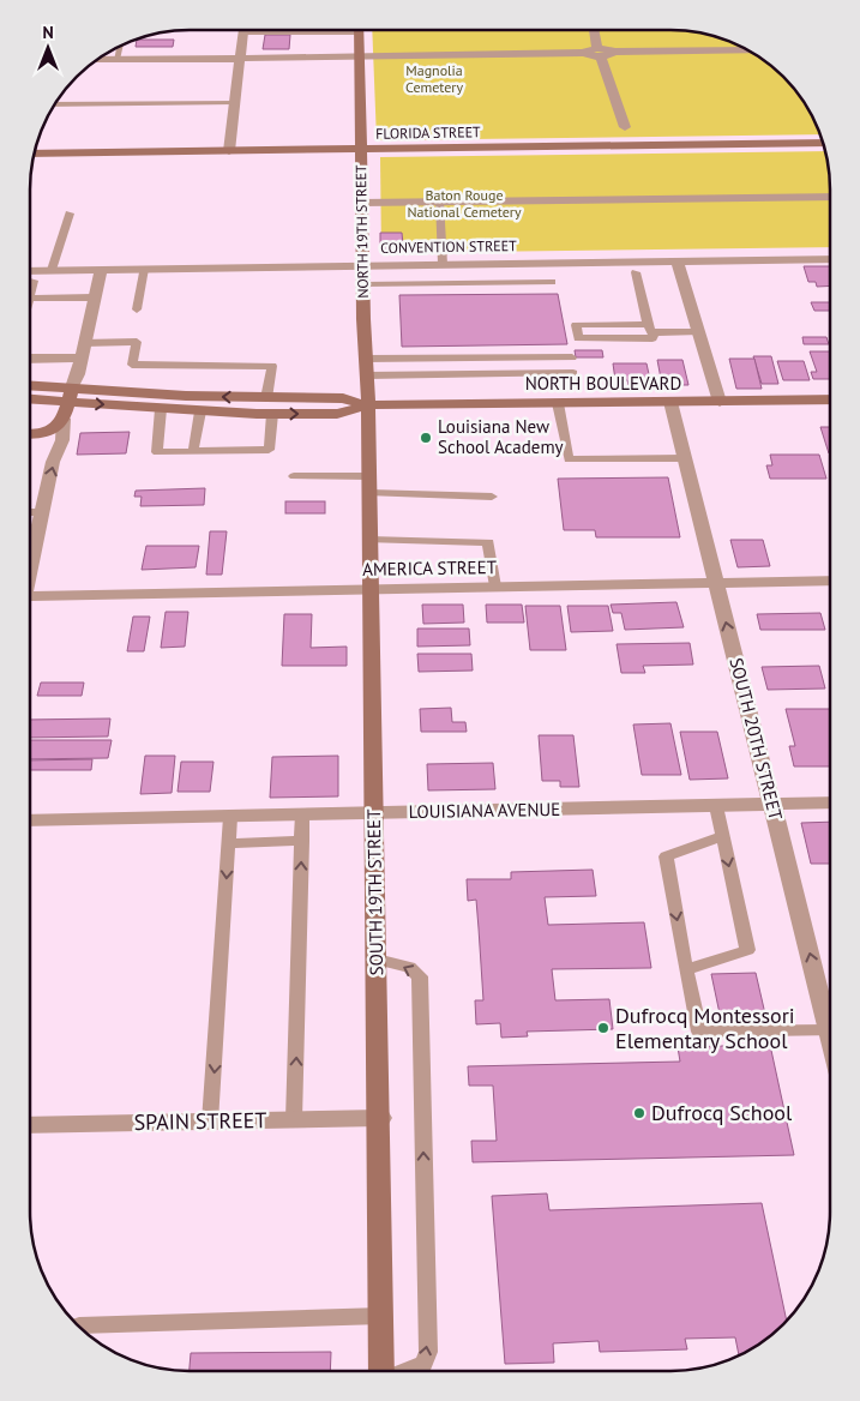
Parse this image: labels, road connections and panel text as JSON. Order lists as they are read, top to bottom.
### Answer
{
  "streets": {
    "street": [
      "FLORIDA STREET",
      "NORTH 19TH STREET",
      "CONVENTION STREET",
      "NORTH BOULEVARD",
      "AMERICA STREET",
      "SOUTH 20TH STREET",
      "LOUISIANA AVENUE",
      "SOUTH 19TH STREET",
      "SPAIN STREET"
    ]
  },
  "crossings": [
    ["FLORIDA STREET", "NORTH 19TH STREET"],
    ["NORTH 19TH STREET", "CONVENTION STREET"],
    ["NORTH 19TH STREET", "NORTH BOULEVARD"],
    ["NORTH 19TH STREET", "SOUTH 19TH STREET"],
    ["NORTH BOULEVARD", "SOUTH 20TH STREET"],
    ["NORTH BOULEVARD", "SOUTH 19TH STREET"],
    ["AMERICA STREET", "SOUTH 20TH STREET"],
    ["AMERICA STREET", "SOUTH 19TH STREET"],
    ["SOUTH 20TH STREET", "LOUISIANA AVENUE"],
    ["LOUISIANA AVENUE", "SOUTH 19TH STREET"],
    ["SOUTH 19TH STREET", "SPAIN STREET"]
  ],
  "one_way": ["SOUTH 20TH STREET"],
  "parks": ["Magnolia Cemetery", "Baton Rouge National Cemetery"],
  "places": ["Louisiana New School Academy", "Dufrocq Montessori Elementary School", "Dufrocq School"],
  "north": "top"
}
